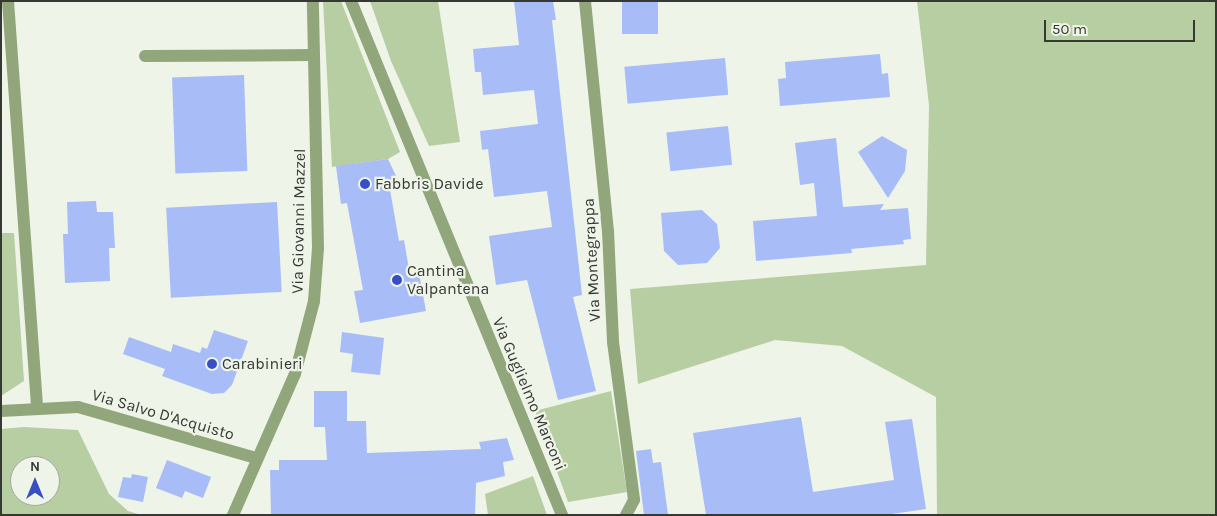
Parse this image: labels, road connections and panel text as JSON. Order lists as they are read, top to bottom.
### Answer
{
  "streets": {
    "street": [
      "Via Giovanni Mazzel",
      "Via Montegrappa",
      "Via Guglielmo Marconi",
      "Via Salvo D'Acquisto"
    ]
  },
  "crossings": [
    ["Via Giovanni Mazzel", "Via Salvo D'Acquisto"]
  ],
  "places": ["Fabbris Davide", "Cantina Valpantena", "Carabinieri"],
  "scale_bar": "50 m",
  "north": "top"
}
